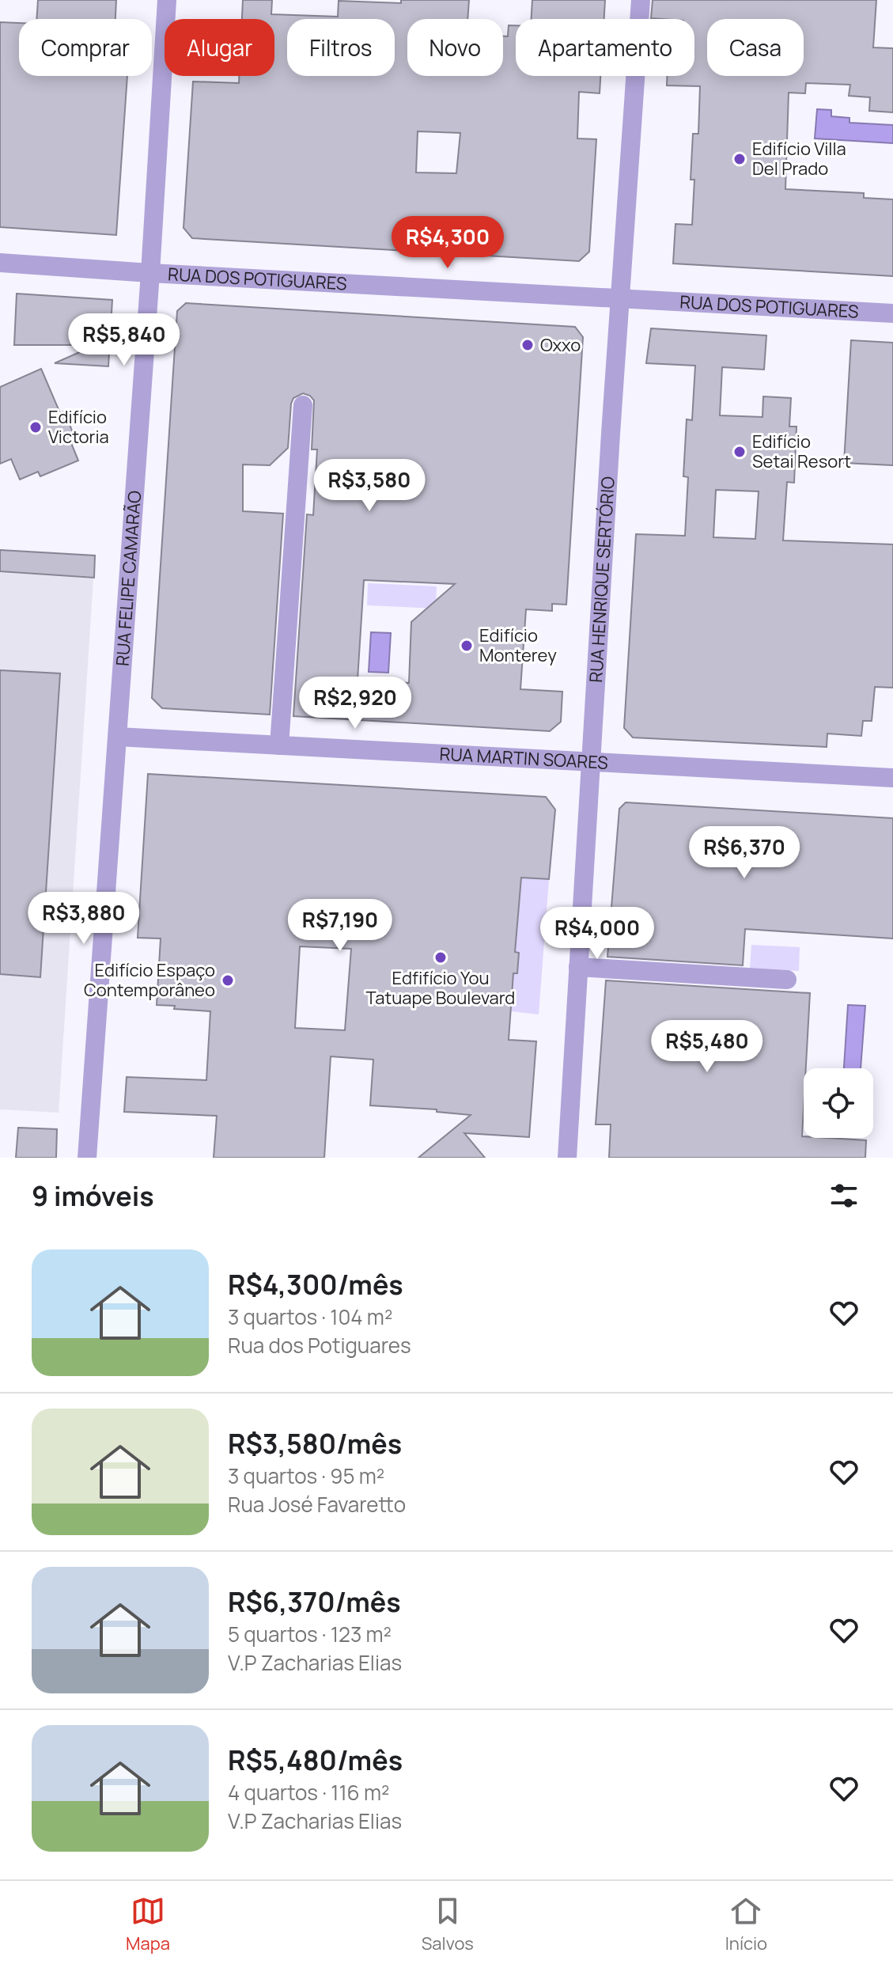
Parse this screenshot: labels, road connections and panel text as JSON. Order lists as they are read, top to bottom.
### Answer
{
  "streets": {
    "street": [
      "RUA DOS POTIGUARES",
      "RUA HENRIQUE SERTÓRIO",
      "RUA FELIPE CAMARÃO",
      "RUA MARTIN SOARES"
    ]
  },
  "crossings": [
    ["RUA DOS POTIGUARES", "RUA HENRIQUE SERTÓRIO"],
    ["RUA DOS POTIGUARES", "RUA FELIPE CAMARÃO"],
    ["RUA HENRIQUE SERTÓRIO", "RUA MARTIN SOARES"],
    ["RUA FELIPE CAMARÃO", "RUA MARTIN SOARES"]
  ],
  "places": [
    "Edifício Villa Del Prado",
    "Oxxo",
    "Edifício Victoria",
    "Edifício Setai Resort",
    "Edifício Monterey",
    "Edfifício You Tatuape Boulevard",
    "Edifício Espaço Contemporâneo"
  ],
  "page": {
    "chip": [
      "Comprar",
      "Alugar",
      "Filtros",
      "Novo",
      "Apartamento",
      "Casa"
    ],
    "price": [
      "R$4,300",
      "R$5,840",
      "R$3,580",
      "R$2,920",
      "R$6,370",
      "R$3,880",
      "R$7,190",
      "R$4,000",
      "R$5,480"
    ],
    "heading": "9 imóveis",
    "list": [
      {
        "name": "R$4,300/mês",
        "note": "3 quartos · 104 m² · Rua dos Potiguares"
      },
      {
        "name": "R$3,580/mês",
        "note": "3 quartos · 95 m² · Rua José Favaretto"
      },
      {
        "name": "R$6,370/mês",
        "note": "5 quartos · 123 m² · V.P Zacharias Elias"
      },
      {
        "name": "R$5,480/mês",
        "note": "4 quartos · 116 m² · V.P Zacharias Elias"
      }
    ],
    "tabs": ["Mapa", "Salvos", "Início"]
  }
}
